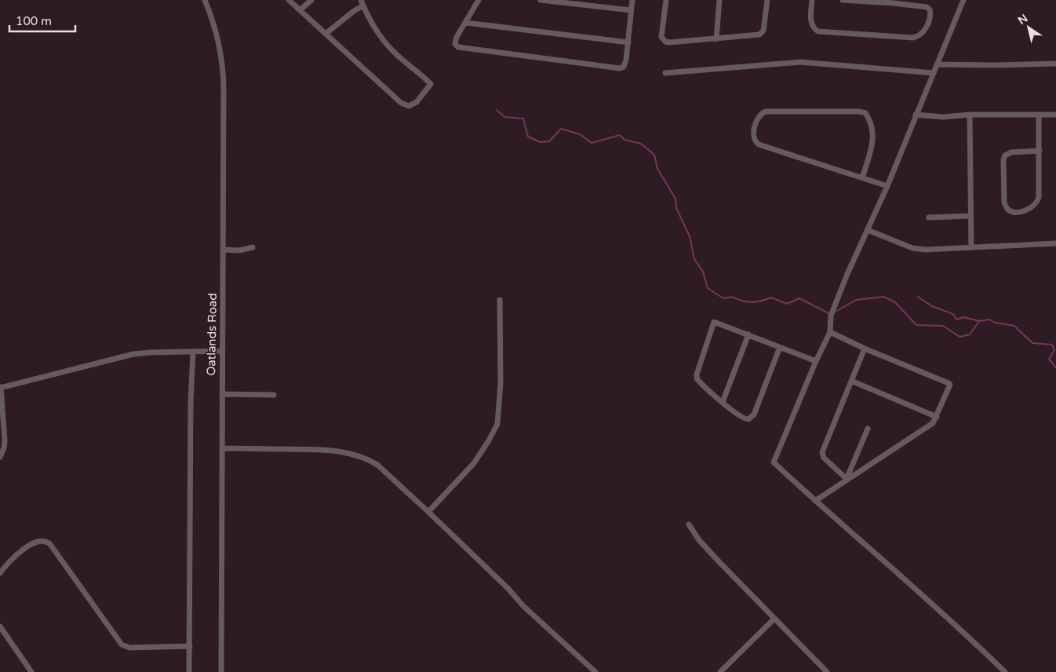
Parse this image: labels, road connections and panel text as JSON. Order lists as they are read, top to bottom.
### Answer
{
  "streets": {
    "street": ["Oatlands Road"]
  },
  "scale_bar": "100 m",
  "north": "top left"
}
